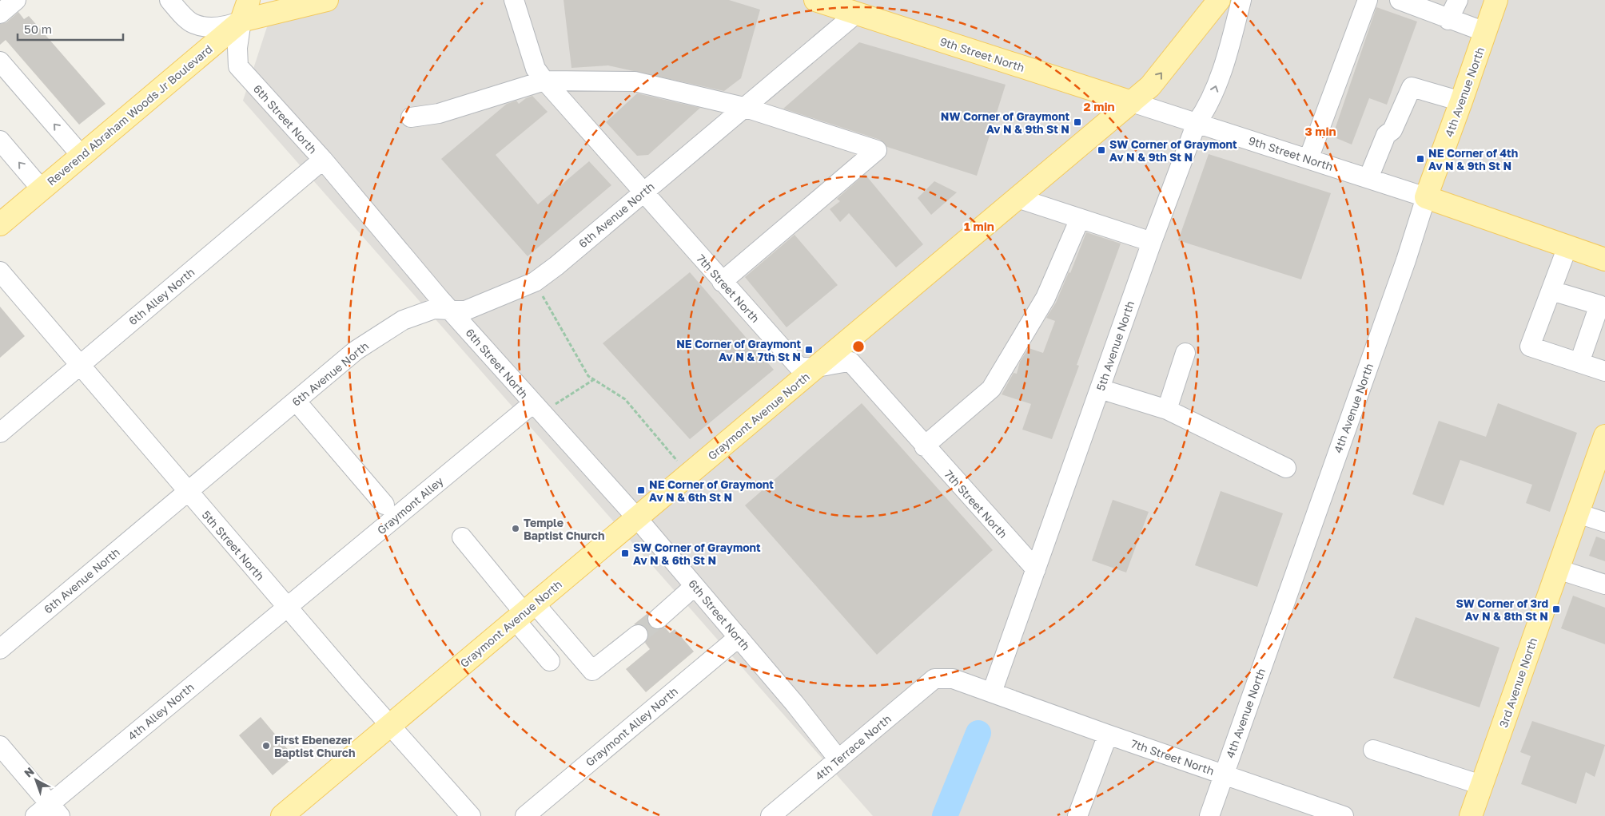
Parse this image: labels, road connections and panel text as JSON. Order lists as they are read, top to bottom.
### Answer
{
  "streets": {
    "main road": [
      "9th Street North",
      "4th Avenue North",
      "Reverend Abraham Woods Jr Boulevard",
      "Graymont Avenue North",
      "3rd Avenue North"
    ],
    "street": [
      "6th Street North",
      "6th Avenue North",
      "7th Street North",
      "6th Alley North",
      "5th Avenue North",
      "Graymont Alley",
      "5th Street North",
      "4th Alley North",
      "Graymont Alley North",
      "4th Terrace North"
    ]
  },
  "crossings": [
    ["9th Street North", "4th Avenue North"],
    ["9th Street North", "6th Avenue North"],
    ["9th Street North", "5th Avenue North"],
    ["9th Street North", "Graymont Avenue North"],
    ["4th Avenue North", "7th Street North"],
    ["Reverend Abraham Woods Jr Boulevard", "6th Street North"],
    ["6th Street North", "6th Avenue North"],
    ["6th Street North", "6th Alley North"],
    ["6th Street North", "Graymont Avenue North"],
    ["6th Street North", "Graymont Alley"],
    ["6th Street North", "Graymont Alley North"],
    ["6th Street North", "4th Terrace North"],
    ["6th Avenue North", "7th Street North"],
    ["6th Avenue North", "5th Street North"],
    ["7th Street North", "5th Avenue North"],
    ["7th Street North", "Graymont Avenue North"],
    ["7th Street North", "4th Terrace North"],
    ["6th Alley North", "5th Street North"],
    ["Graymont Avenue North", "5th Street North"],
    ["Graymont Alley", "5th Street North"],
    ["Graymont Alley", "4th Alley North"],
    ["5th Street North", "4th Alley North"]
  ],
  "places": {
    "transit": [
      "NW Corner of Graymont Av N & 9th St N",
      "SW Corner of Graymont Av N & 9th St N",
      "NE Corner of 4th Av N & 9th St N",
      "NE Corner of Graymont Av N & 7th St N",
      "NE Corner of Graymont Av N & 6th St N",
      "SW Corner of Graymont Av N & 6th St N",
      "SW Corner of 3rd Av N & 8th St N"
    ],
    "other": ["Temple Baptist Church", "First Ebenezer Baptist Church"]
  },
  "scale_bar": "50 m",
  "north": "top left",
  "rings": ["2 min", "3 min", "1 min"]
}
